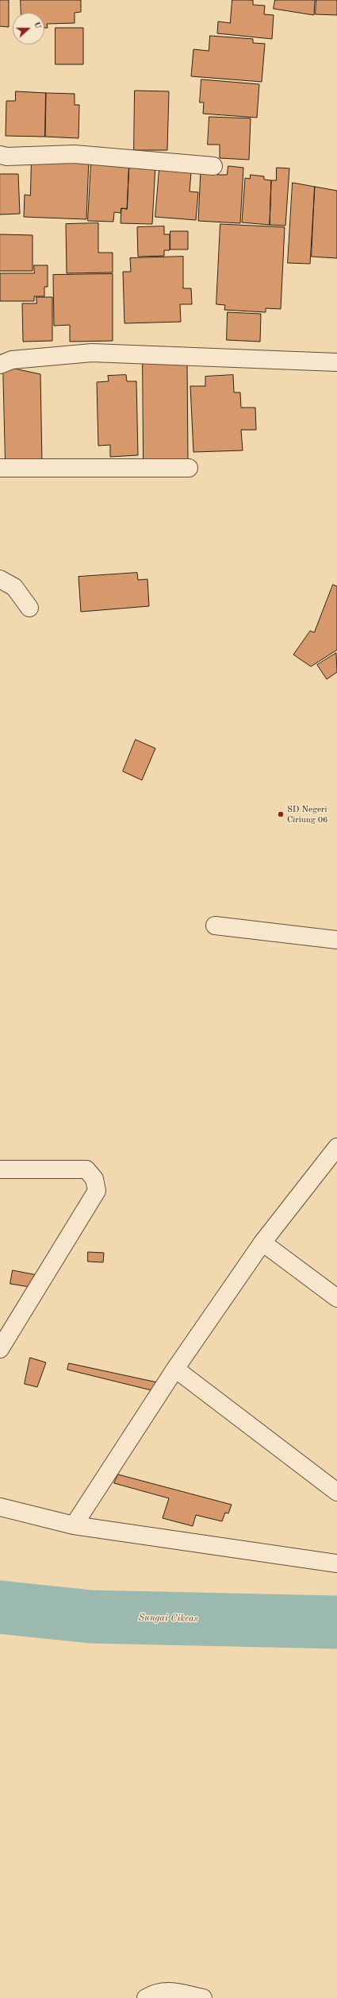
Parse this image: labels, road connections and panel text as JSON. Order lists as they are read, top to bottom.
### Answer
{
  "water": ["Sungai Cikeas"],
  "places": ["SD Negeri Ciriung 06"],
  "north": "right"
}
